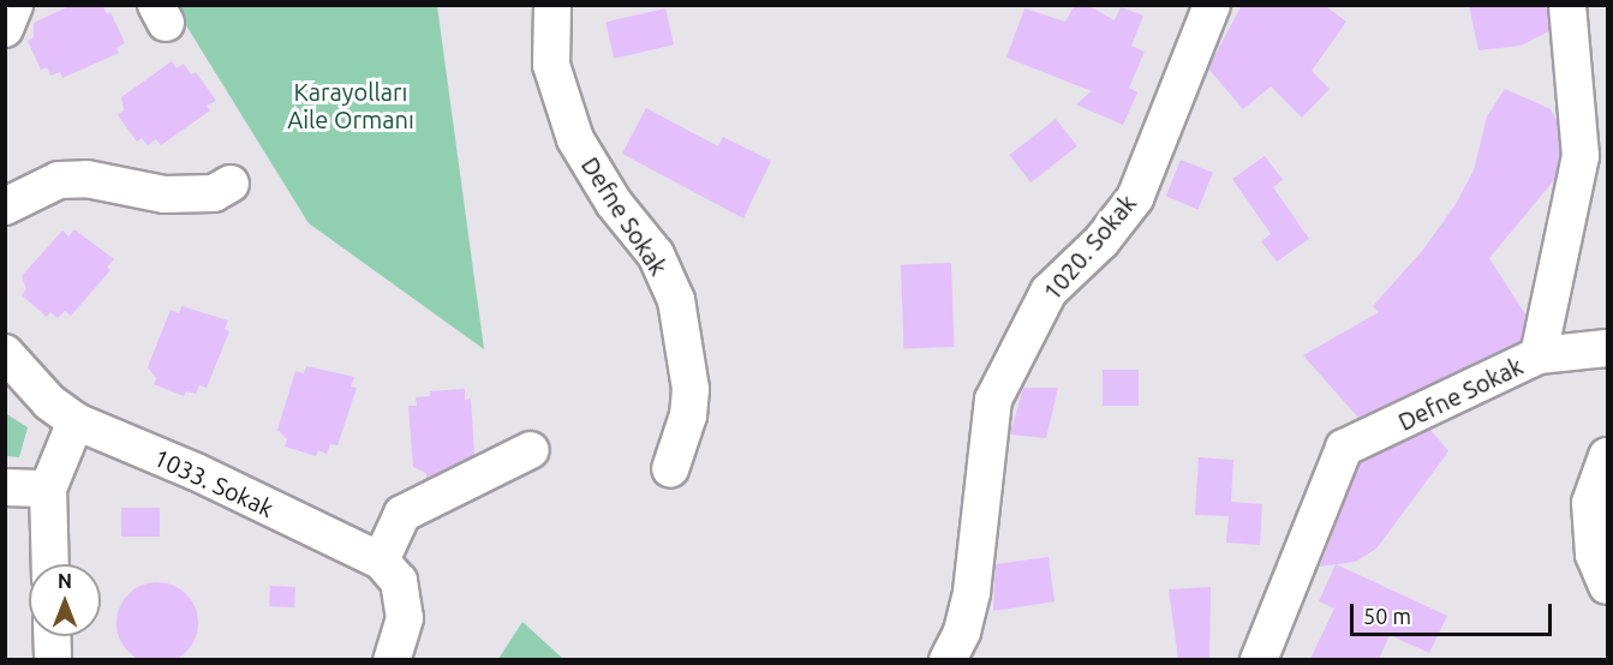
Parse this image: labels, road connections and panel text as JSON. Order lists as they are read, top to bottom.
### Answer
{
  "streets": {
    "street": ["Defne Sokak", "1020. Sokak", "1033. Sokak"]
  },
  "parks": ["Karayolları Aile Ormanı"],
  "scale_bar": "50 m",
  "north": "top"
}
